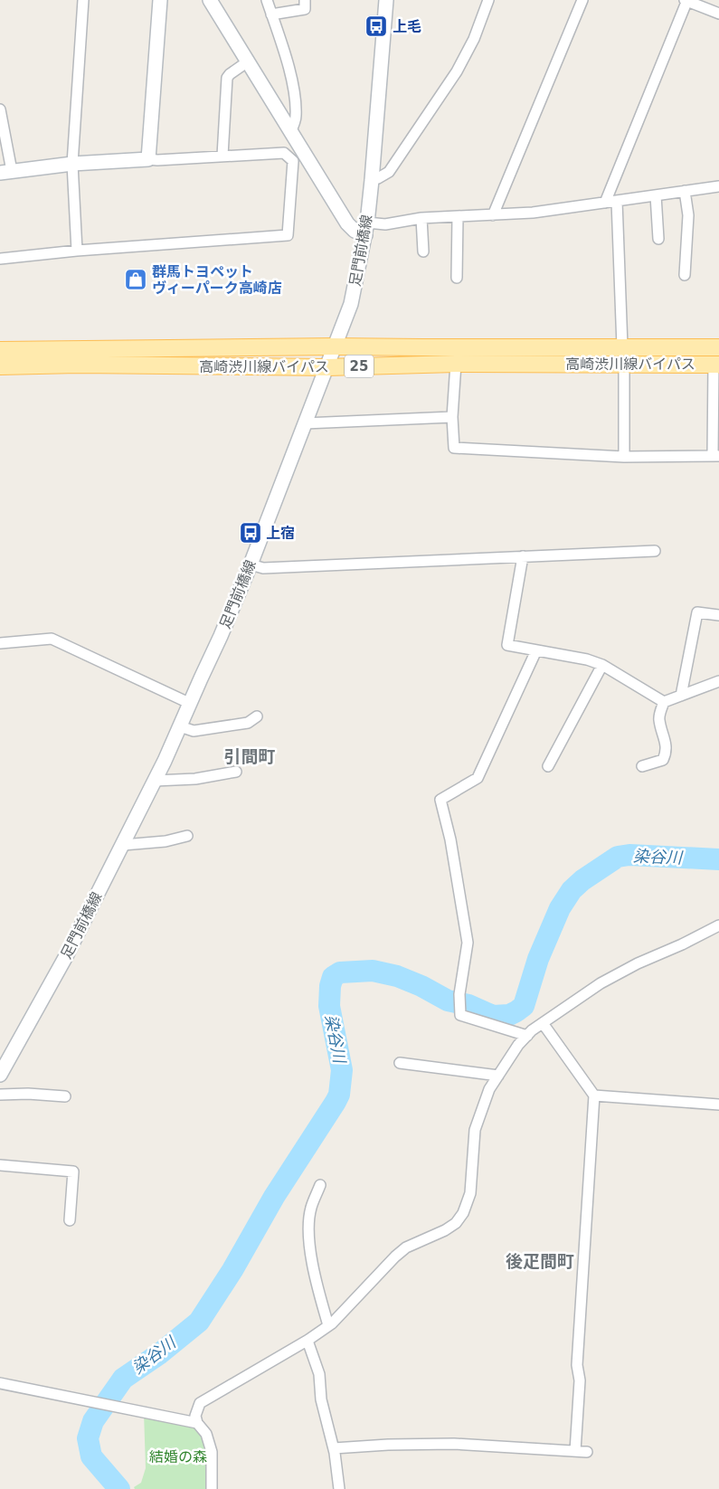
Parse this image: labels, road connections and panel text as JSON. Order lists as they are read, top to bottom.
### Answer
{
  "streets": {
    "main road": ["足門前橋線", "高崎渋川線バイパス", "25"]
  },
  "crossings": [
    ["足門前橋線", "高崎渋川線バイパス"]
  ],
  "districts": ["引間町", "後疋間町"],
  "water": ["染谷川"],
  "parks": ["結婚の森"],
  "places": {
    "bus stop": ["上毛", "上宿"],
    "shop": ["群馬トヨペット ヴィーパーク高崎店"]
  }
}
